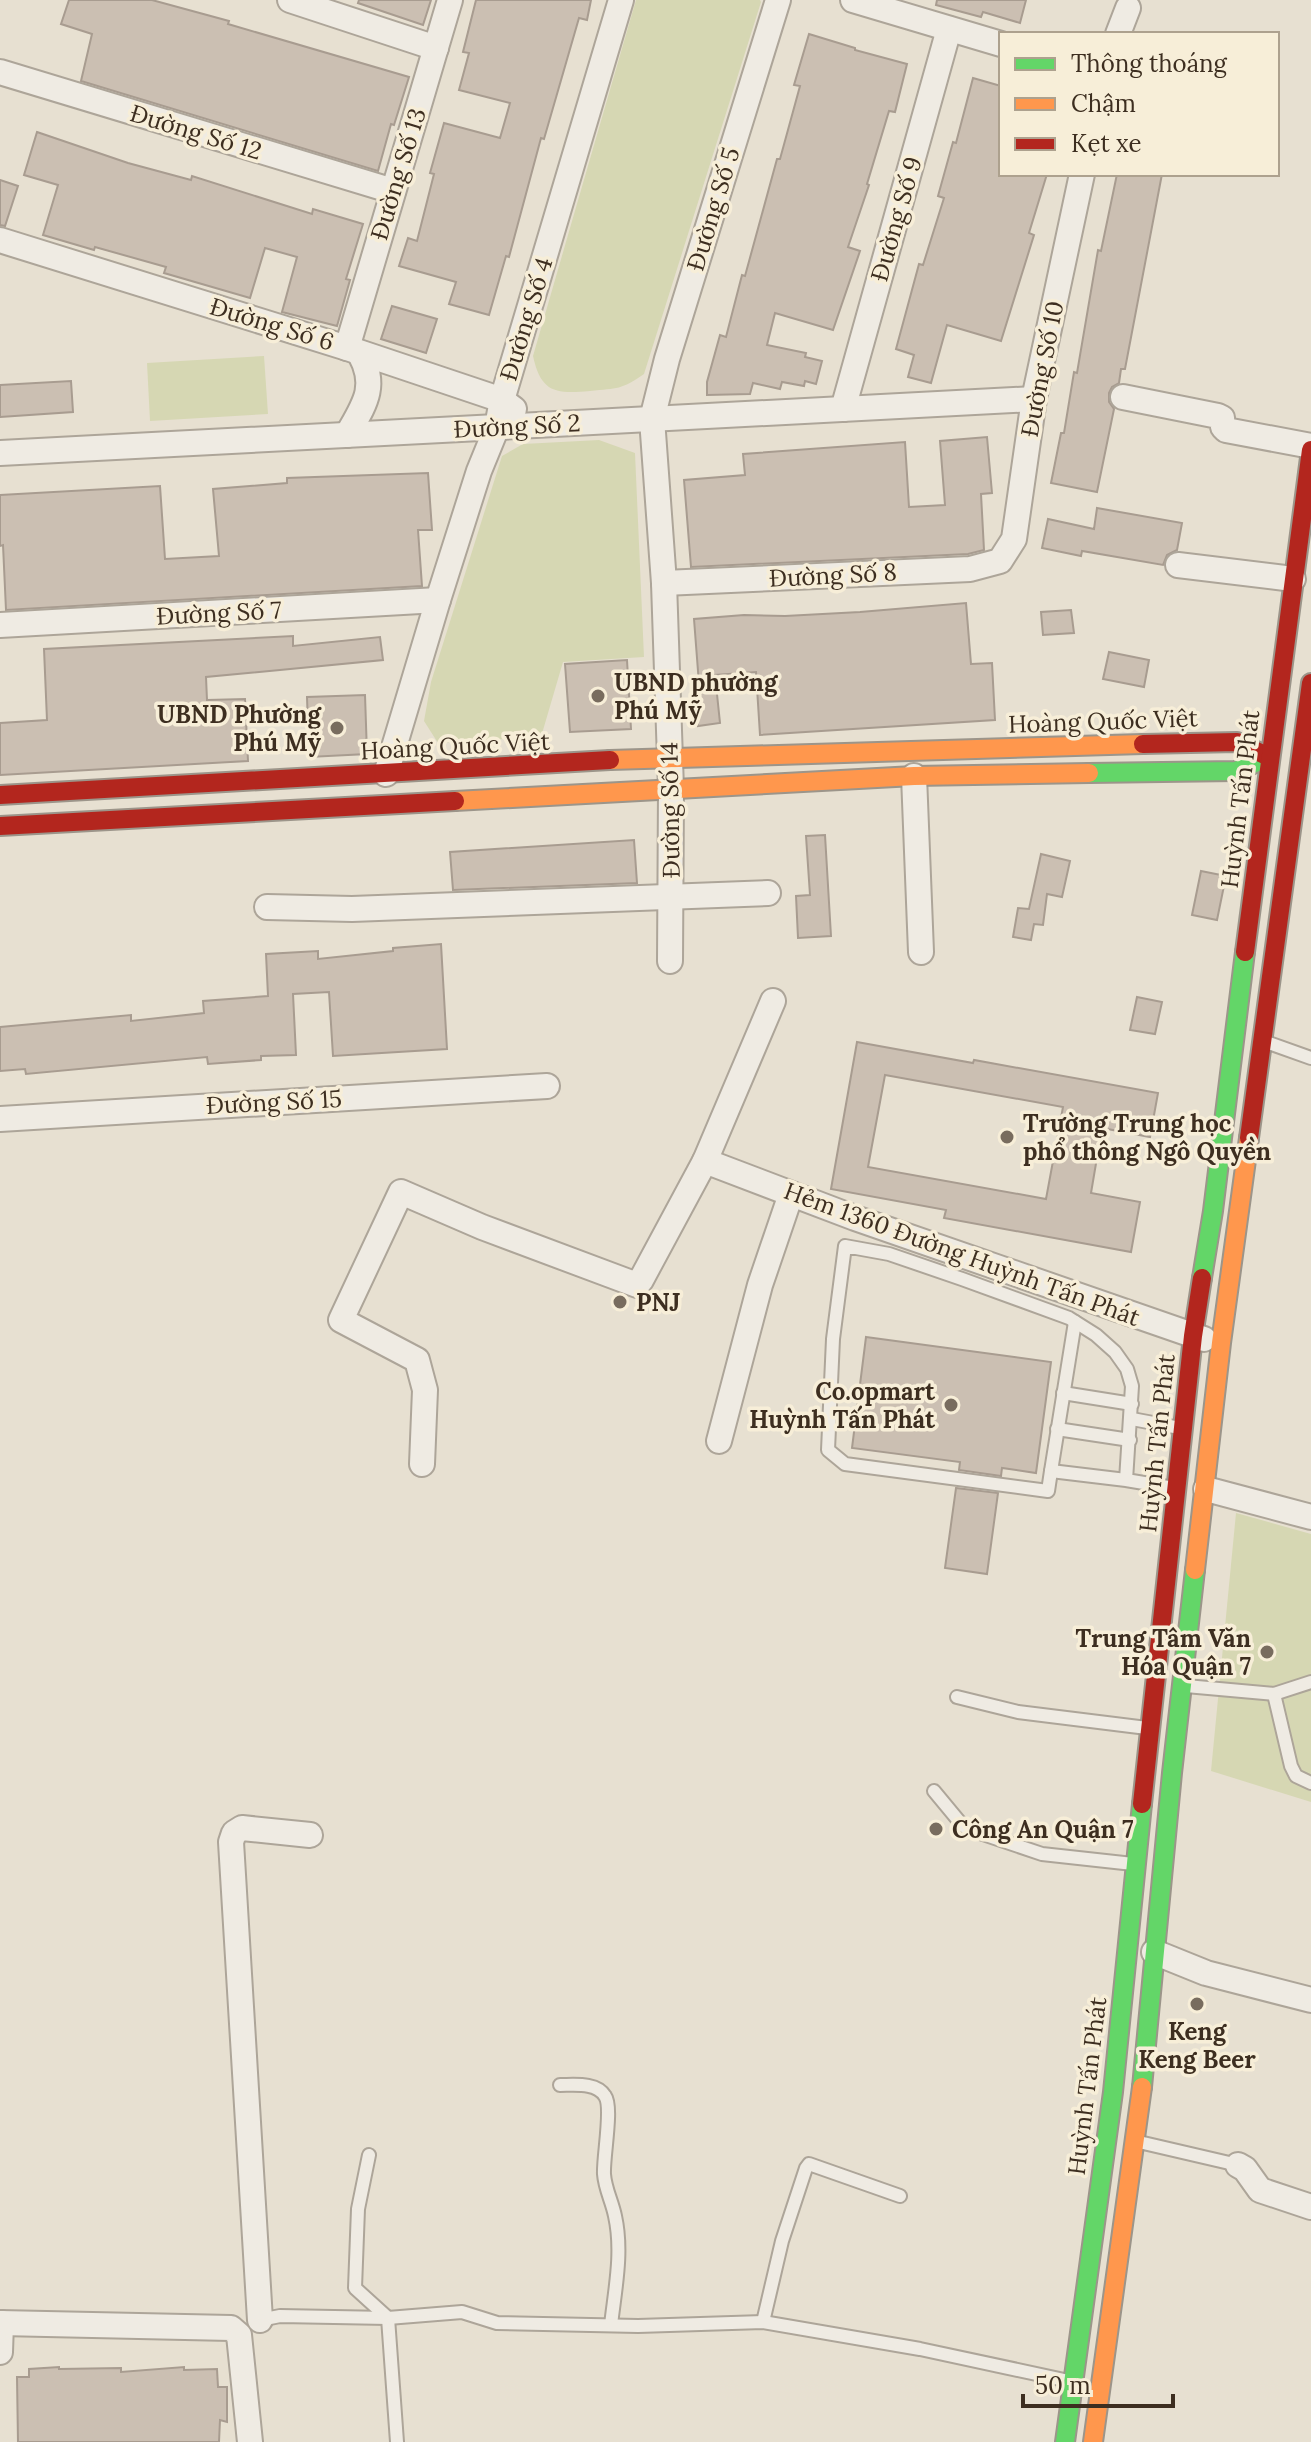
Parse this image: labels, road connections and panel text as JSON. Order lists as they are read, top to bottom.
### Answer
{
  "streets": {
    "main road": ["Hoàng Quốc Việt", "Huỳnh Tấn Phát"],
    "street": [
      "Đường Số 12",
      "Đường Số 13",
      "Đường Số 5",
      "Đường Số 9",
      "Đường Số 4",
      "Đường Số 6",
      "Đường Số 10",
      "Đường Số 2",
      "Đường Số 8",
      "Đường Số 7",
      "Đường Số 14",
      "Đường Số 15",
      "Hẻm 1360 Đường Huỳnh Tấn Phát"
    ]
  },
  "crossings": [
    ["Đường Số 12", "Đường Số 13"],
    ["Đường Số 13", "Đường Số 6"],
    ["Đường Số 5", "Đường Số 2"],
    ["Đường Số 5", "Đường Số 14"],
    ["Đường Số 9", "Đường Số 2"],
    ["Đường Số 4", "Đường Số 6"],
    ["Đường Số 4", "Đường Số 2"],
    ["Đường Số 4", "Đường Số 7"],
    ["Đường Số 4", "Hoàng Quốc Việt"],
    ["Đường Số 6", "Đường Số 2"],
    ["Đường Số 10", "Đường Số 2"],
    ["Đường Số 10", "Đường Số 8"],
    ["Đường Số 2", "Đường Số 14"],
    ["Đường Số 8", "Đường Số 14"],
    ["Hoàng Quốc Việt", "Huỳnh Tấn Phát"],
    ["Hoàng Quốc Việt", "Đường Số 14"],
    ["Huỳnh Tấn Phát", "Hẻm 1360 Đường Huỳnh Tấn Phát"]
  ],
  "places": [
    "UBND phường Phú Mỹ",
    "UBND Phường Phú Mỹ",
    "Trường Trung học phổ thông Ngô Quyền",
    "PNJ",
    "Co.opmart Huỳnh Tấn Phát",
    "Trung Tâm Văn Hóa Quận 7",
    "Công An Quận 7",
    "Keng Keng Beer"
  ],
  "legend": ["Thông thoáng", "Chậm", "Kẹt xe"],
  "scale_bar": "50 m"
}
